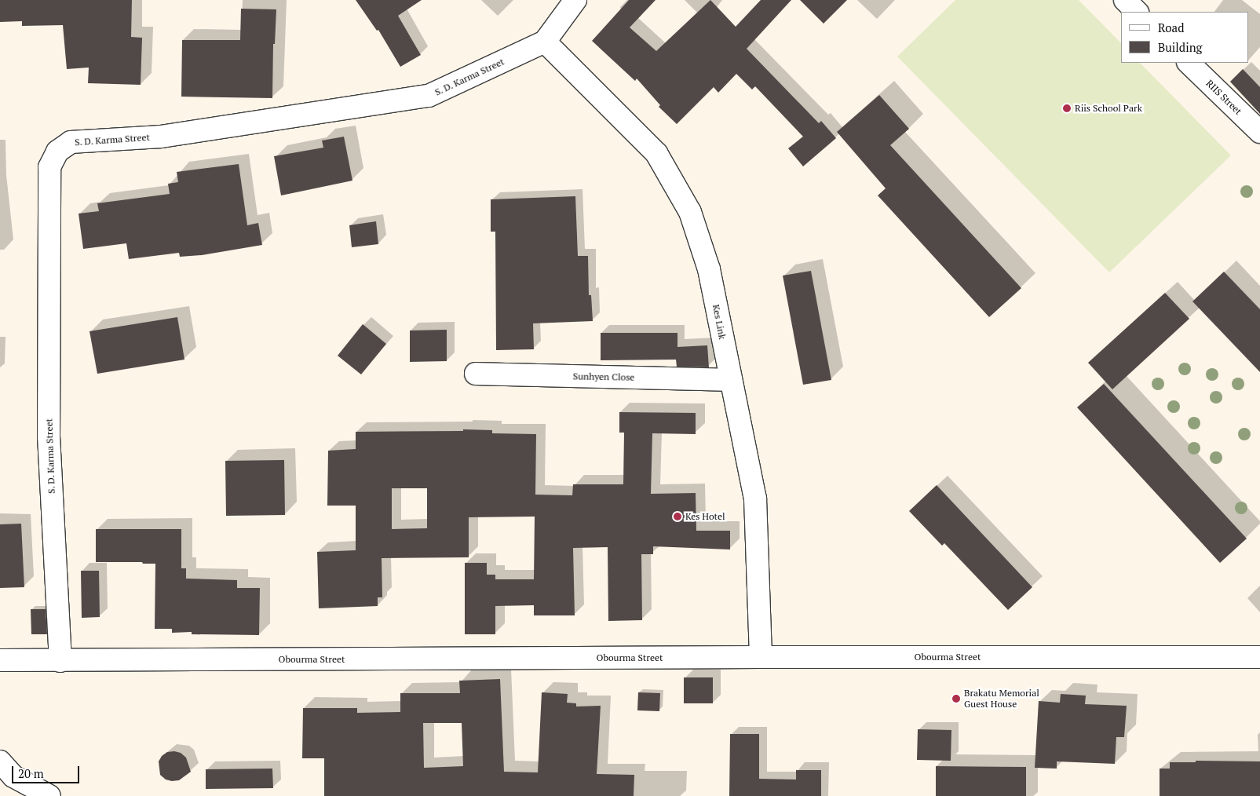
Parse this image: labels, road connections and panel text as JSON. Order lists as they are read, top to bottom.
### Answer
{
  "streets": {
    "street": [
      "S. D. Karma Street",
      "RIIS Street",
      "Kes Link",
      "Sunhyen Close",
      "Obourma Street"
    ]
  },
  "crossings": [
    ["S. D. Karma Street", "Kes Link"],
    ["S. D. Karma Street", "Obourma Street"],
    ["Kes Link", "Sunhyen Close"],
    ["Kes Link", "Obourma Street"]
  ],
  "places": ["Riis School Park", "Kes Hotel", "Brakatu Memorial Guest House"],
  "legend": ["Road", "Building"],
  "scale_bar": "20 m"
}
